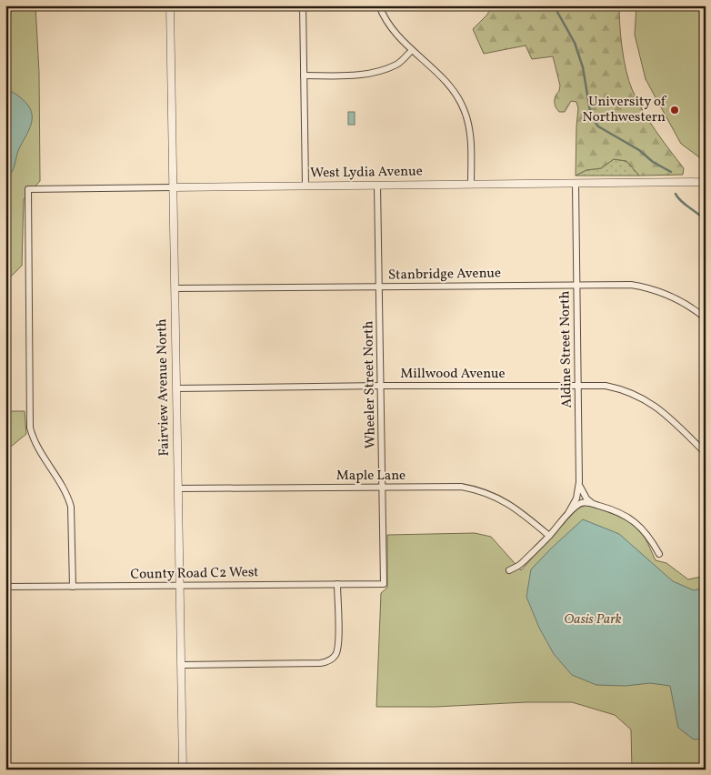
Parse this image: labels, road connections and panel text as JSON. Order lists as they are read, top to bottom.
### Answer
{
  "streets": {
    "street": [
      "West Lydia Avenue",
      "Stanbridge Avenue",
      "Aldine Street North",
      "Millwood Avenue",
      "Wheeler Street North",
      "Fairview Avenue North",
      "Maple Lane",
      "County Road C2 West"
    ]
  },
  "crossings": [
    ["West Lydia Avenue", "Aldine Street North"],
    ["West Lydia Avenue", "Wheeler Street North"],
    ["West Lydia Avenue", "Fairview Avenue North"],
    ["West Lydia Avenue", "County Road C2 West"],
    ["Stanbridge Avenue", "Aldine Street North"],
    ["Stanbridge Avenue", "Wheeler Street North"],
    ["Stanbridge Avenue", "Fairview Avenue North"],
    ["Aldine Street North", "Millwood Avenue"],
    ["Millwood Avenue", "Wheeler Street North"],
    ["Millwood Avenue", "Fairview Avenue North"],
    ["Wheeler Street North", "Maple Lane"],
    ["Wheeler Street North", "County Road C2 West"],
    ["Fairview Avenue North", "Maple Lane"],
    ["Fairview Avenue North", "County Road C2 West"]
  ],
  "parks": ["Oasis Park"],
  "places": ["University of Northwestern"]
}
